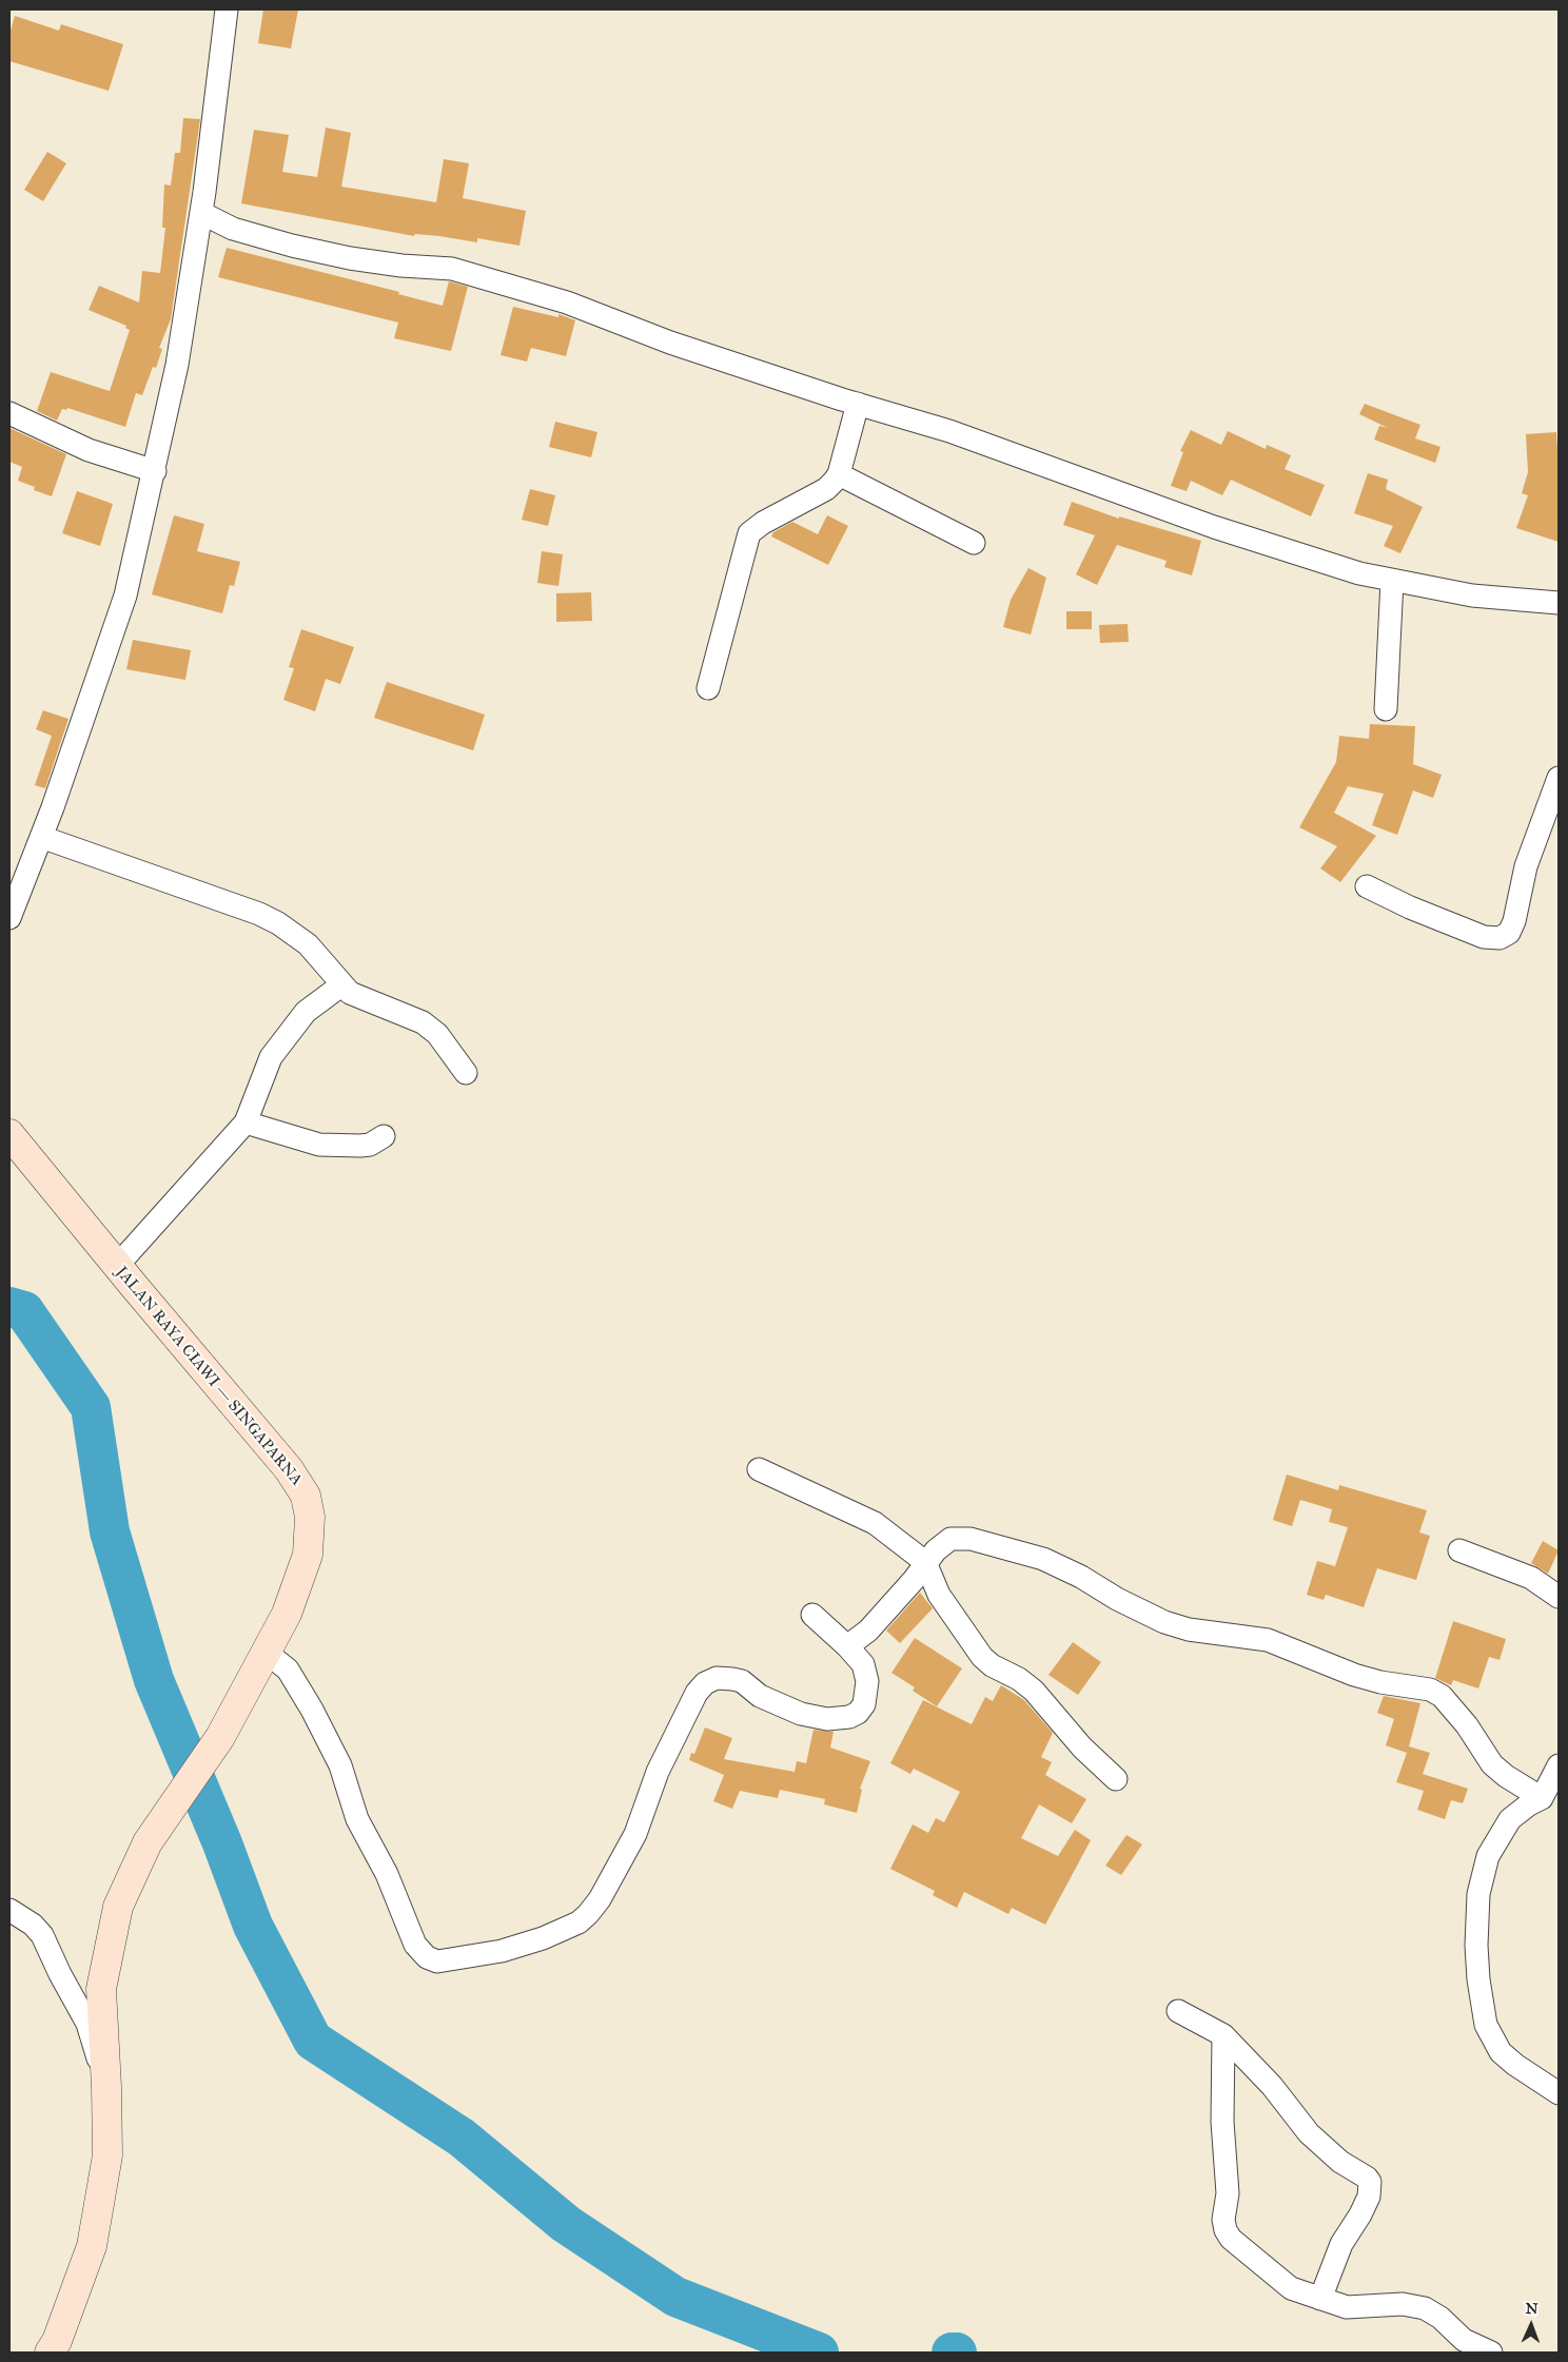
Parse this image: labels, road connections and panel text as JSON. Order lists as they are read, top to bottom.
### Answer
{
  "streets": {
    "main road": ["JALAN RAYA CIAWI — SINGAPARNA"]
  },
  "north": "top"
}
